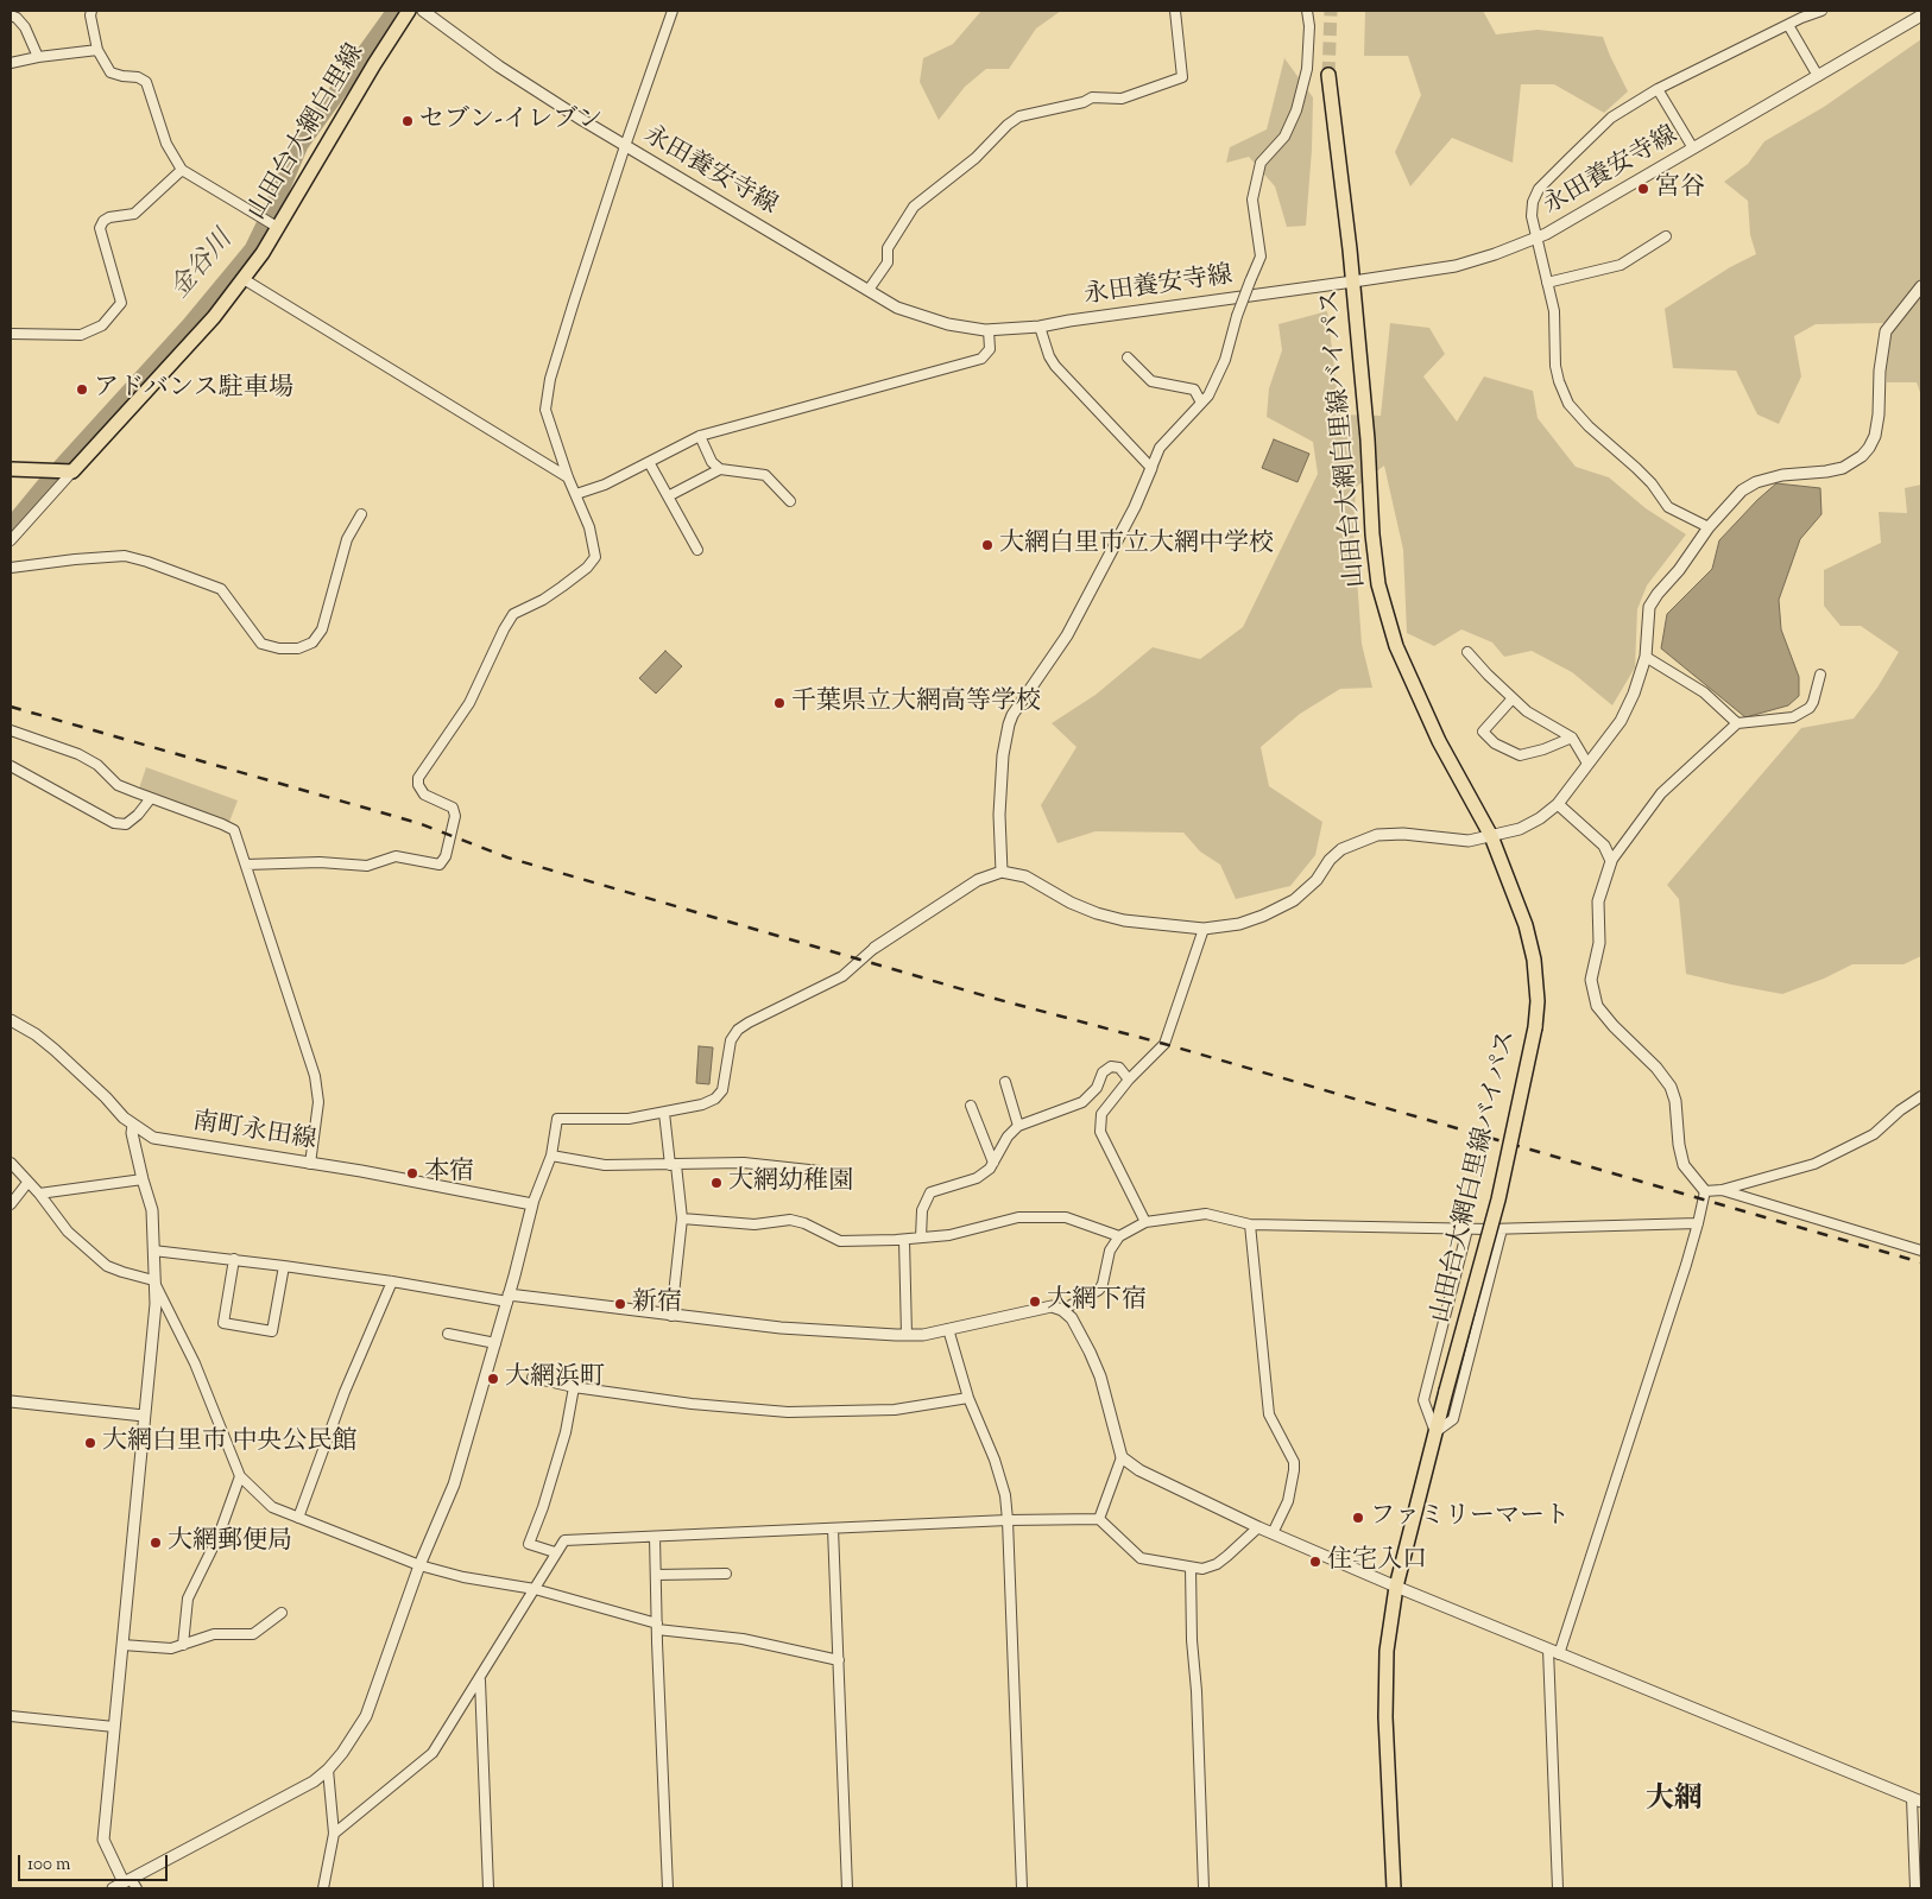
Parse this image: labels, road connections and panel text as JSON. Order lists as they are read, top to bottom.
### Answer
{
  "streets": {
    "main road": ["山田台大網白里線", "山田台大網白里線バイパス"],
    "street": ["永田養安寺線", "南町永田線"]
  },
  "crossings": [
    ["永田養安寺線", "山田台大網白里線バイパス"]
  ],
  "districts": ["大網"],
  "water": ["金谷川"],
  "places": [
    "セブン-イレブン",
    "宮谷",
    "アドバンス駐車場",
    "大網白里市立大網中学校",
    "千葉県立大網高等学校",
    "本宿",
    "大網幼稚園",
    "大網下宿",
    "新宿",
    "大網浜町",
    "大網白里市 中央公民館",
    "ファミリーマート",
    "大網郵便局",
    "住宅入口"
  ],
  "scale_bar": "100 m"
}
